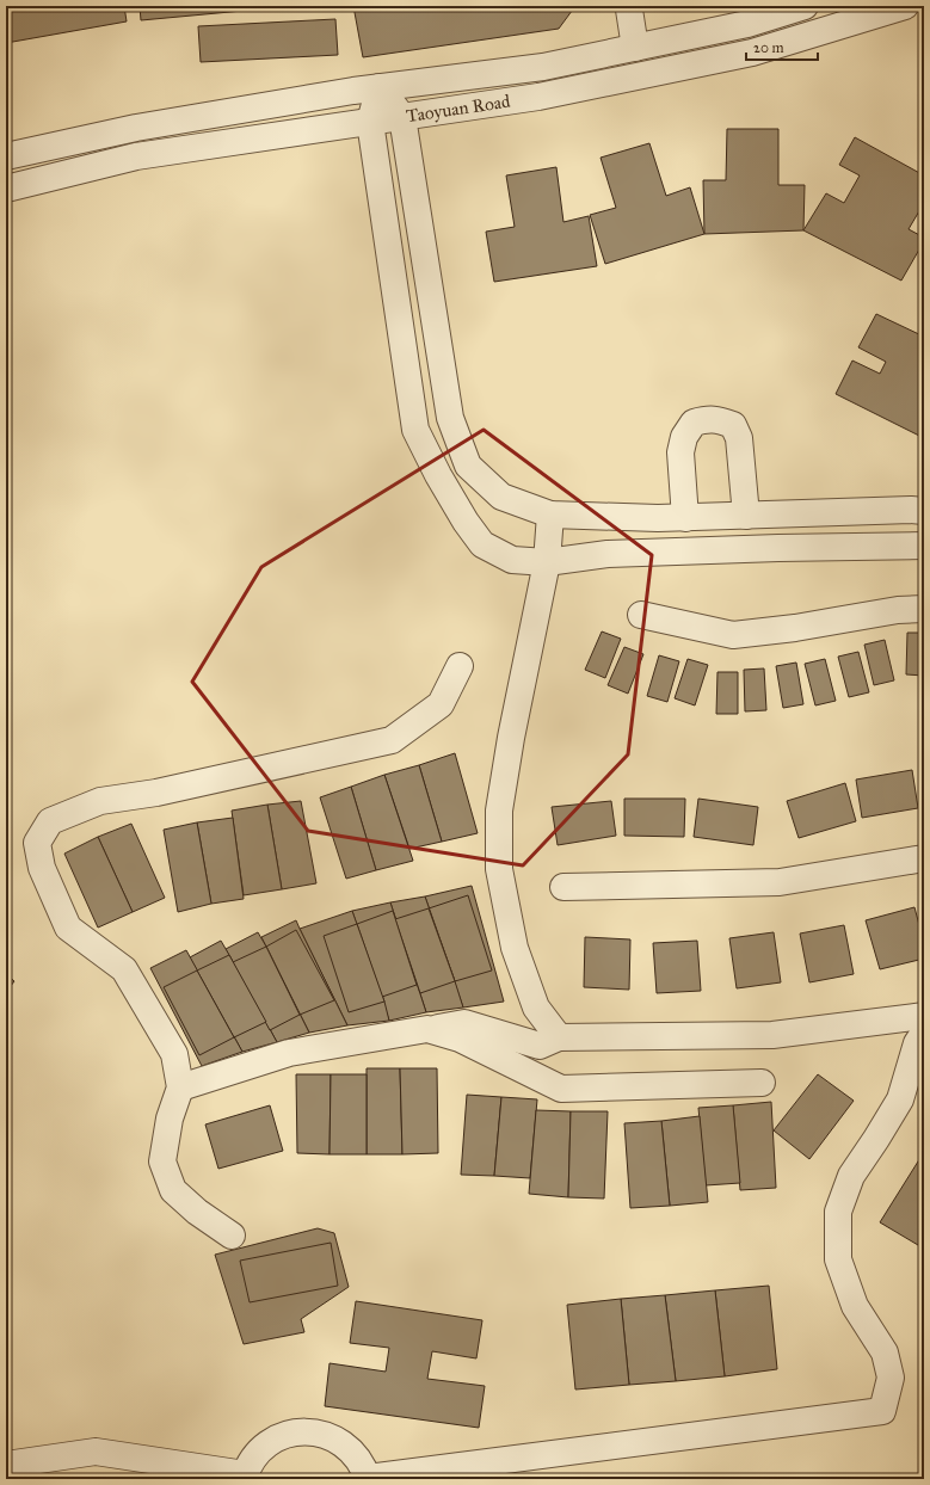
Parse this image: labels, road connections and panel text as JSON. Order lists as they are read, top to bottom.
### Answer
{
  "streets": {
    "street": ["Taoyuan Road"]
  },
  "scale_bar": "20 m"
}
